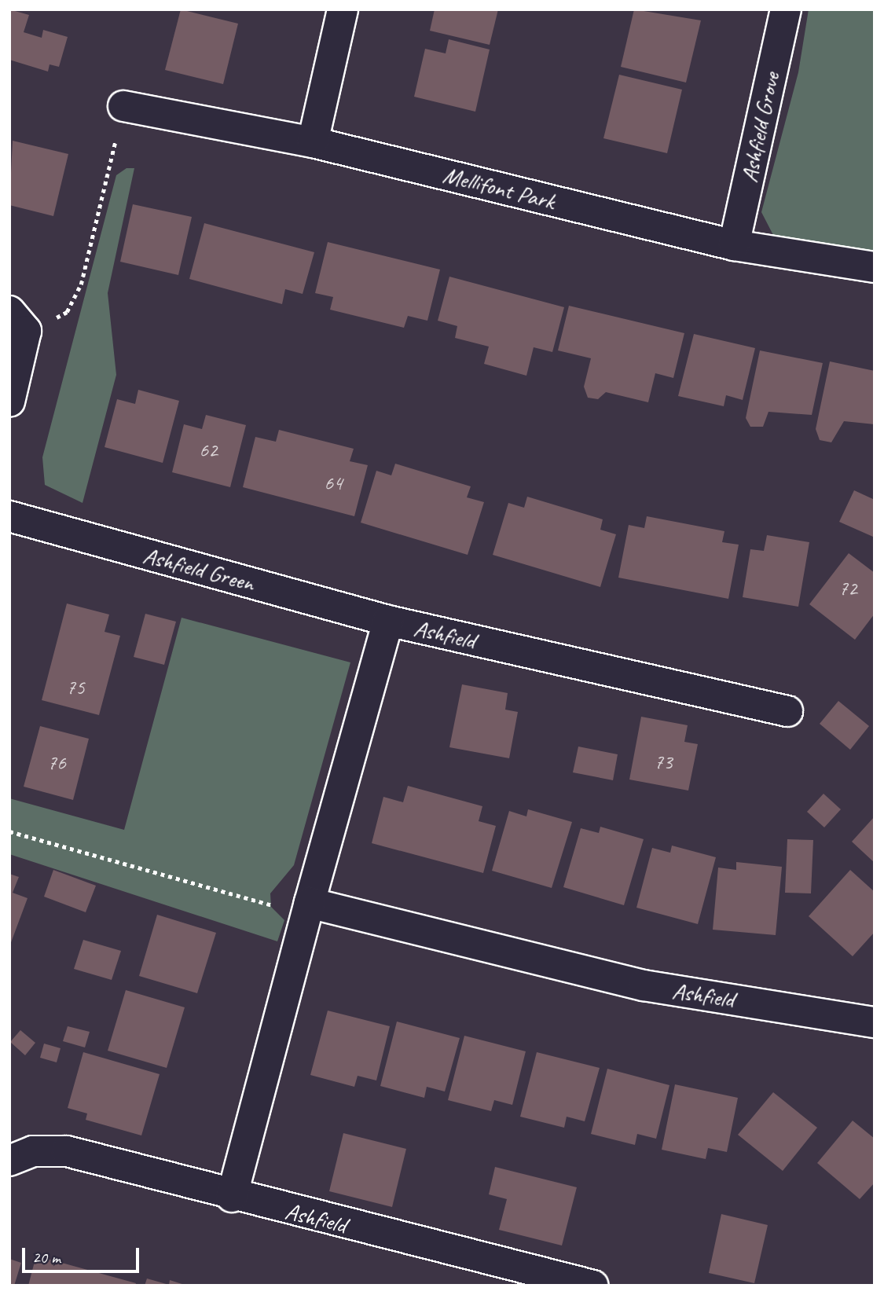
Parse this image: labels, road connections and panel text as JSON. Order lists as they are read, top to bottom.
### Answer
{
  "streets": {
    "street": [
      "Ashfield Grove",
      "Mellifont Park",
      "Ashfield Green",
      "Ashfield"
    ]
  },
  "crossings": [
    ["Ashfield Grove", "Mellifont Park"],
    ["Ashfield Green", "Ashfield"]
  ],
  "house_numbers": [
    "62",
    "64",
    "72",
    "75",
    "73",
    "76"
  ],
  "scale_bar": "20 m"
}
